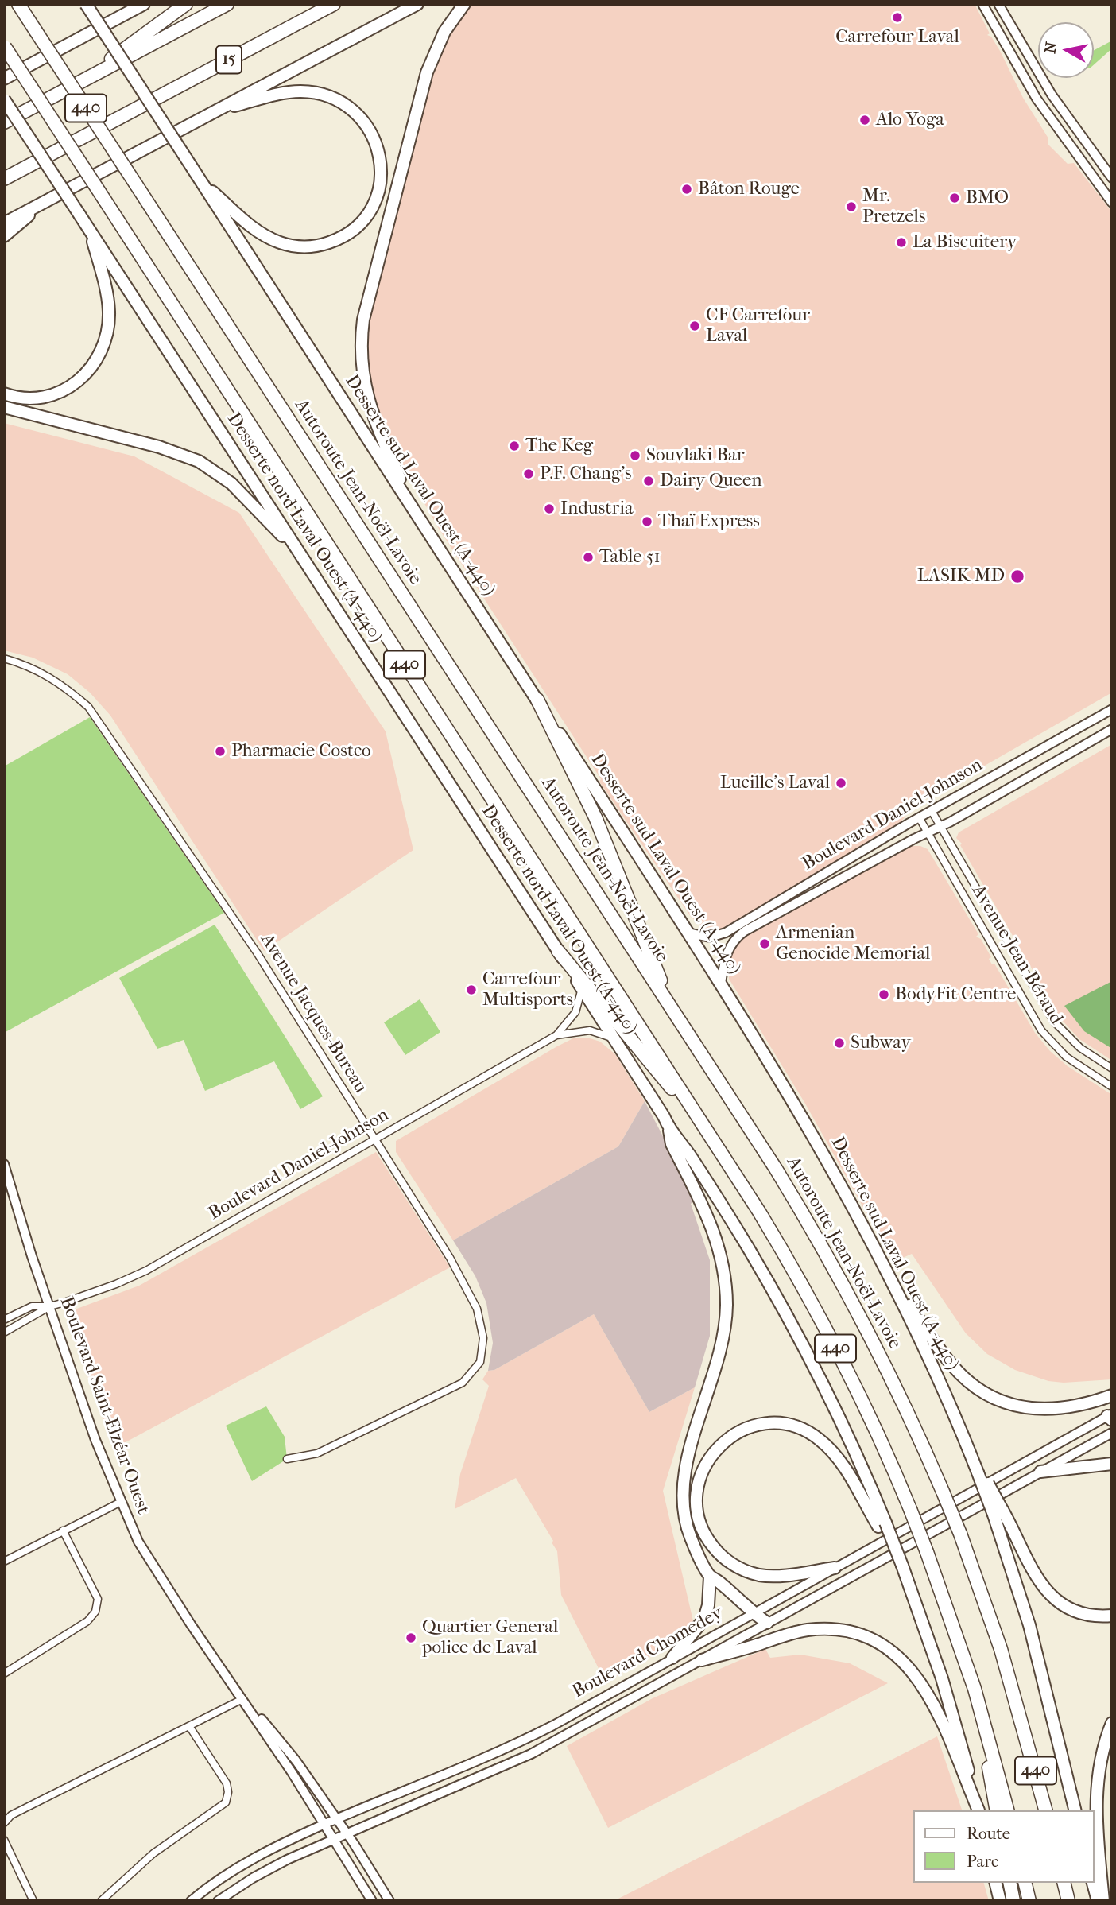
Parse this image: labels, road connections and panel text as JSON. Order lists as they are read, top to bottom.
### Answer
{
  "streets": {
    "highway": ["15", "440", "Autoroute Jean-Noël-Lavoie"],
    "main road": ["Desserte sud Laval Ouest (A-440)", "Desserte nord Laval Ouest (A-440)"],
    "street": [
      "Boulevard Daniel-Johnson",
      "Avenue Jean Béraud",
      "Avenue Jacques-Bureau",
      "Boulevard Saint-Elzéar Ouest",
      "Boulevard Chomedey"
    ]
  },
  "crossings": [
    ["Desserte sud Laval Ouest (A-440)", "Boulevard Daniel-Johnson"],
    ["Desserte nord Laval Ouest (A-440)", "Boulevard Daniel-Johnson"],
    ["Boulevard Daniel-Johnson", "Avenue Jean Béraud"],
    ["Boulevard Daniel-Johnson", "Avenue Jacques-Bureau"],
    ["Boulevard Daniel-Johnson", "Boulevard Saint-Elzéar Ouest"],
    ["Boulevard Saint-Elzéar Ouest", "Boulevard Chomedey"]
  ],
  "places": [
    "Carrefour Laval",
    "Alo Yoga",
    "Bâton Rouge",
    "BMO",
    "Mr. Pretzels",
    "La Biscuitery",
    "CF Carrefour Laval",
    "The Keg",
    "Souvlaki Bar",
    "P.F. Chang's",
    "Dairy Queen",
    "Industria",
    "Thaï Express",
    "Table 51",
    "LASIK MD",
    "Pharmacie Costco",
    "Lucille's Laval",
    "Armenian Genocide Memorial",
    "Carrefour Multisports",
    "BodyFit Centre",
    "Subway",
    "Quartier General police de Laval"
  ],
  "legend": ["Route", "Parc"],
  "north": "left"
}
